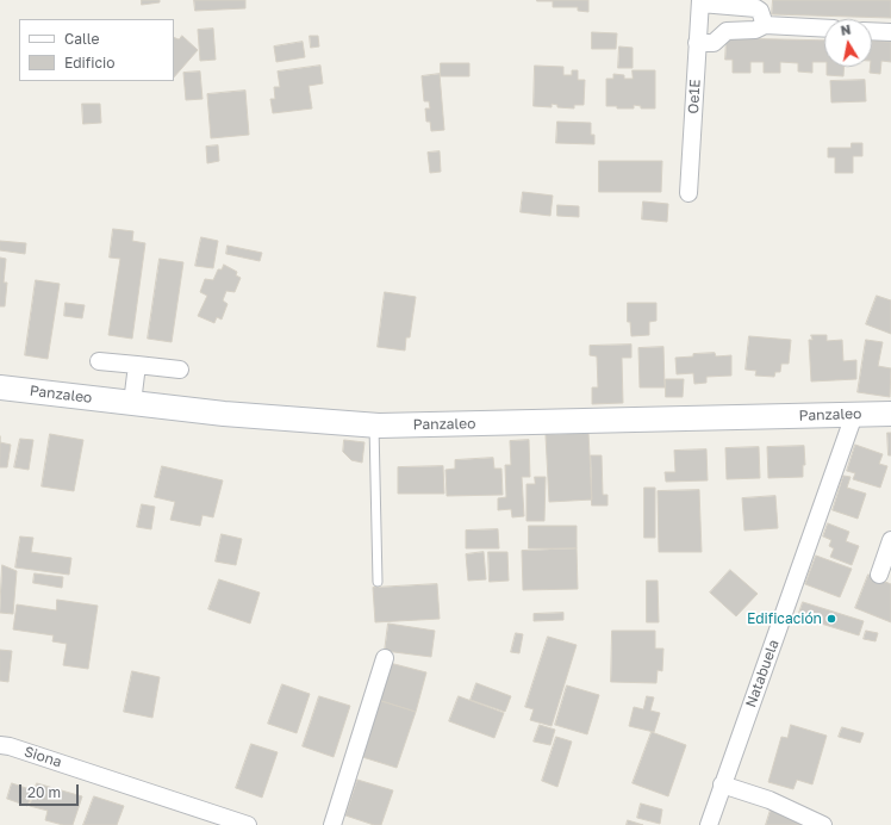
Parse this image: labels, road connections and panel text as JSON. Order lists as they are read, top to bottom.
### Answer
{
  "streets": {
    "street": [
      "Oe1E",
      "Panzaleo",
      "Natabuela",
      "Siona"
    ]
  },
  "crossings": [
    ["Panzaleo", "Natabuela"]
  ],
  "places": ["Edificación"],
  "legend": ["Calle", "Edificio"],
  "scale_bar": "20 m",
  "north": "top"
}
